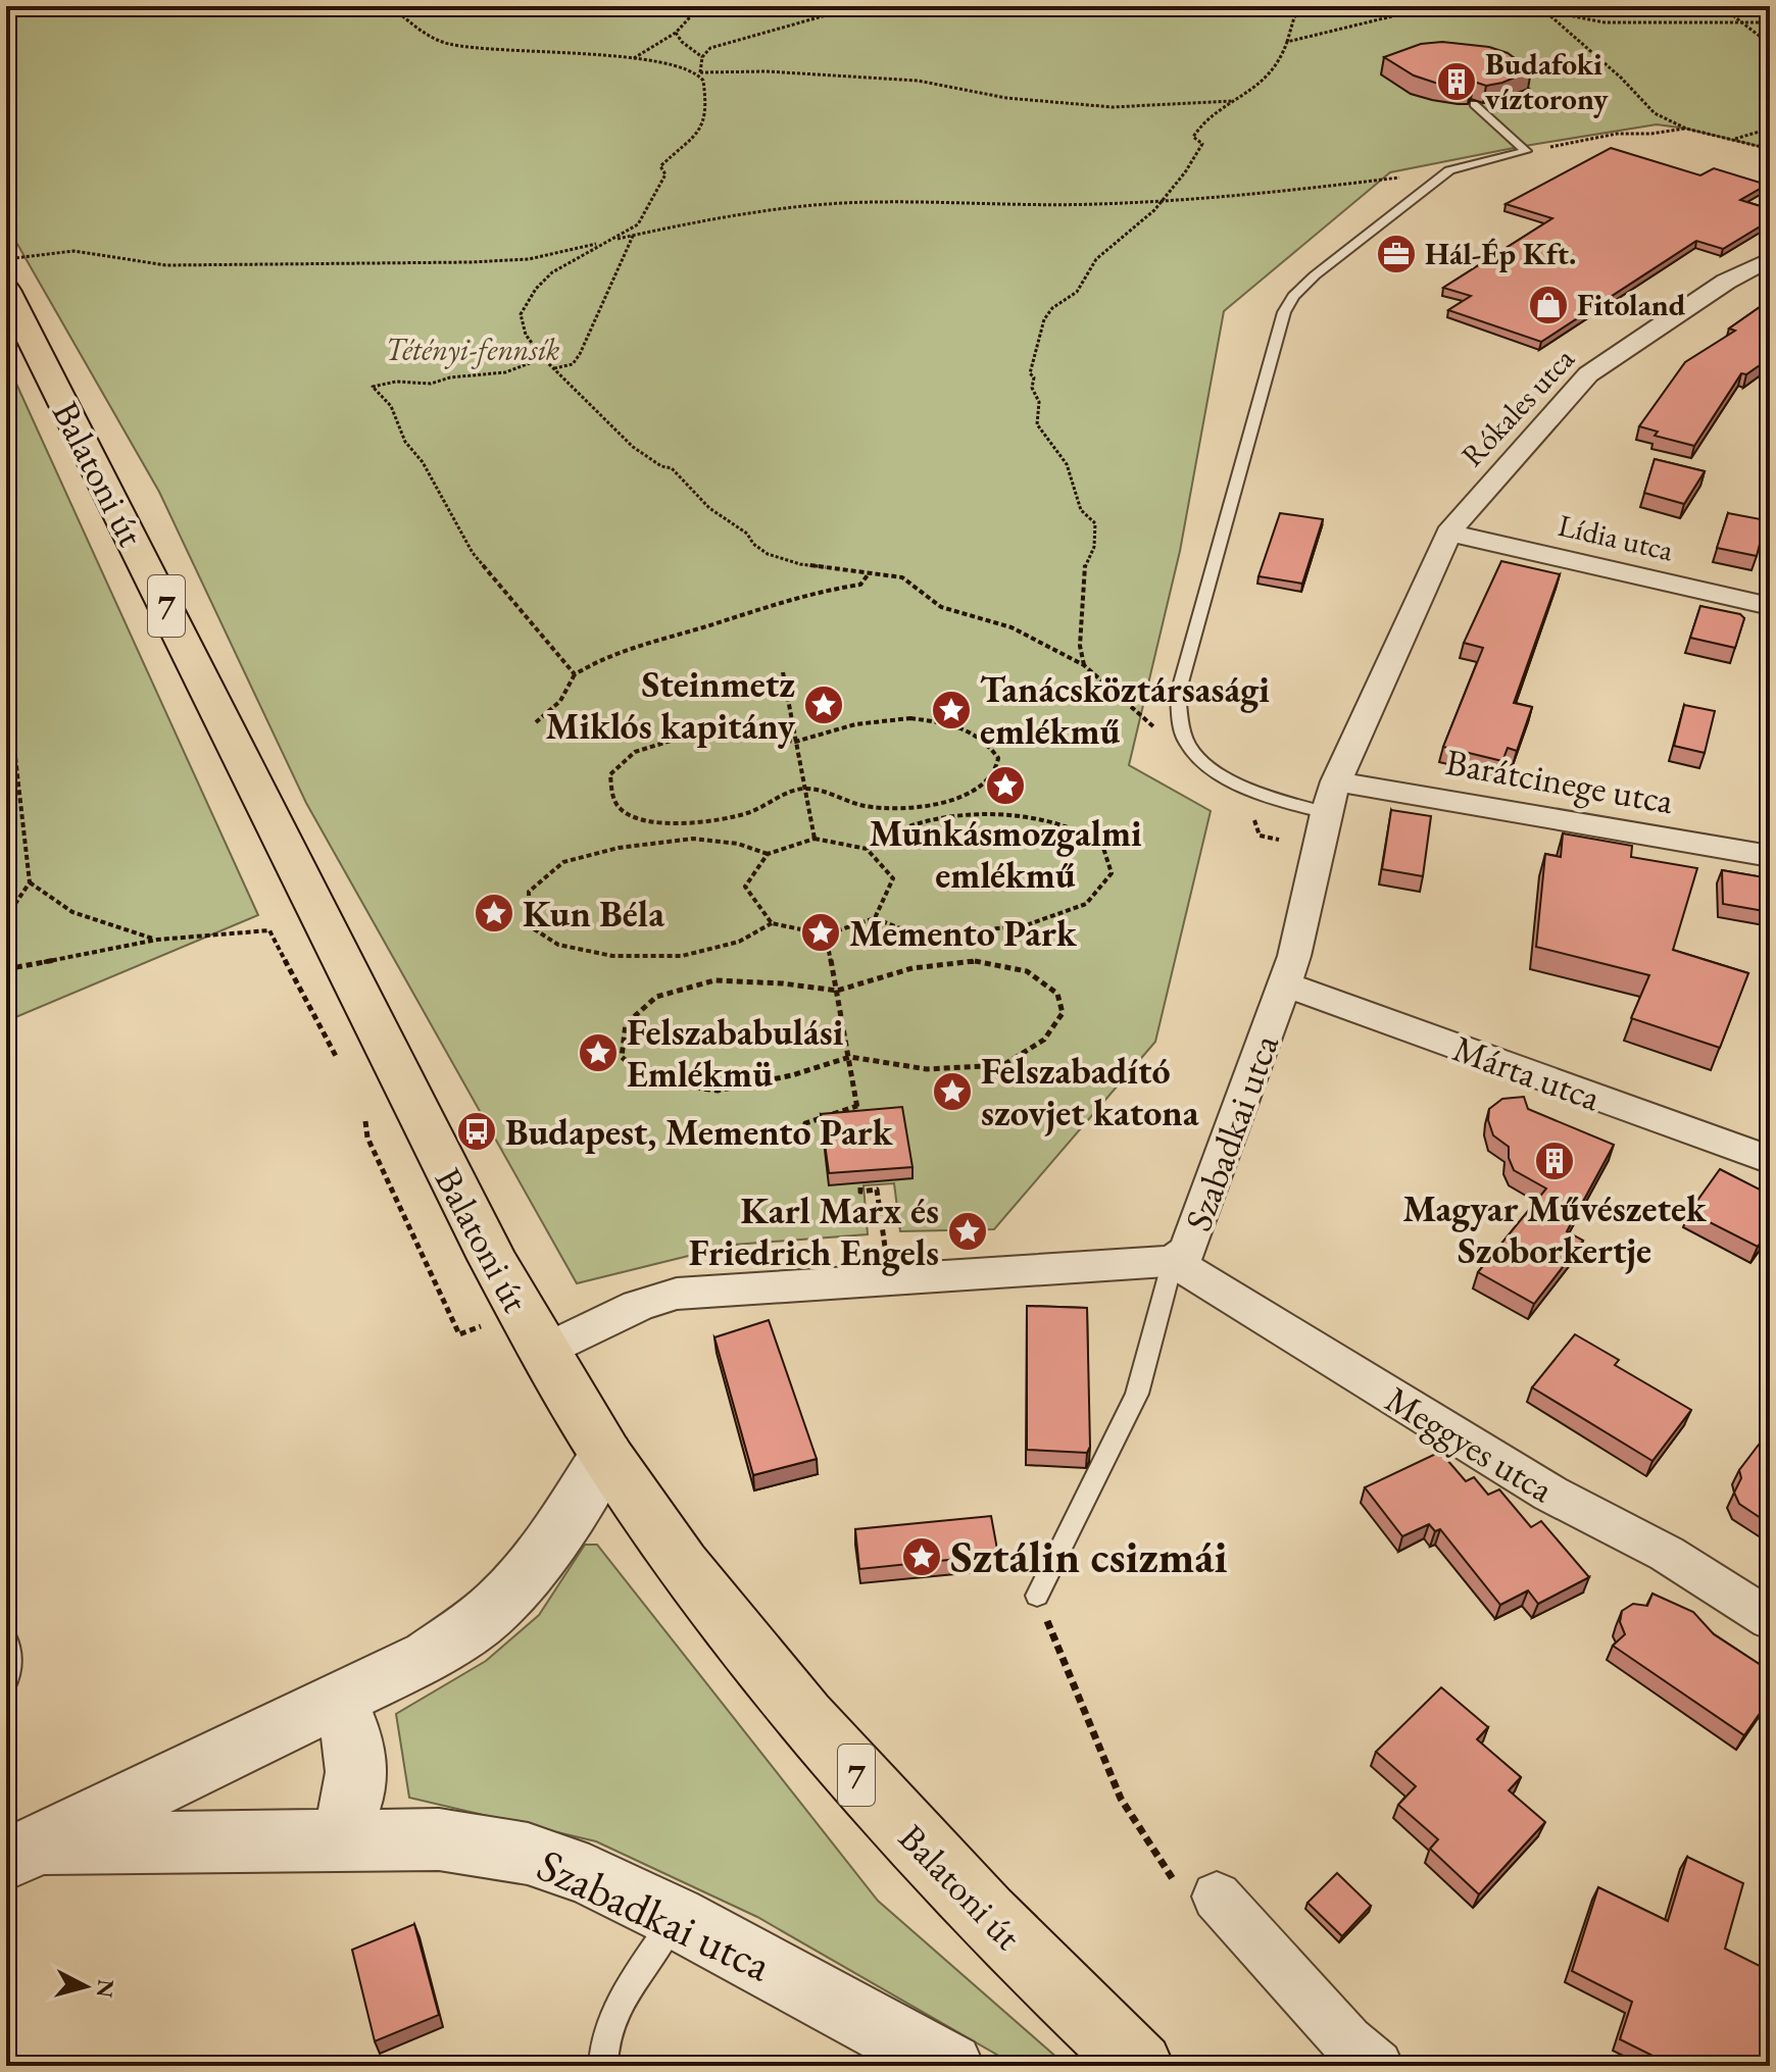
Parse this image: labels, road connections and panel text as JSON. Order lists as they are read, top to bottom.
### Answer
{
  "streets": {
    "main road": ["Balatoni út", "7"],
    "street": [
      "Rókales utca",
      "Lídia utca",
      "Barátcinege utca",
      "Márta utca",
      "Szabadkai utca",
      "Meggyes utca"
    ]
  },
  "crossings": [
    ["Rókales utca", "Lídia utca"],
    ["Rókales utca", "Szabadkai utca"],
    ["Balatoni út", "Szabadkai utca"],
    ["Lídia utca", "Szabadkai utca"],
    ["Barátcinege utca", "Szabadkai utca"],
    ["Márta utca", "Szabadkai utca"],
    ["Szabadkai utca", "Meggyes utca"]
  ],
  "parks": ["Tétényi-fennsík"],
  "places": {
    "building": ["Budafoki víztorony", "Magyar Művészetek Szoborkertje"],
    "office": ["Hál-Ép Kft."],
    "shop": ["Fitoland"],
    "place": [
      "Steinmetz Miklós kapitány",
      "Tanácsköztársasági emlékmű",
      "Munkásmozgalmi emlékmű",
      "Kun Béla",
      "Memento Park",
      "Felszababulási Emlékmü",
      "Felszabadító szovjet katona",
      "Karl Marx és Friedrich Engels",
      "Sztálin csizmái"
    ],
    "bus stop": ["Budapest, Memento Park"]
  },
  "north": "right"
}
